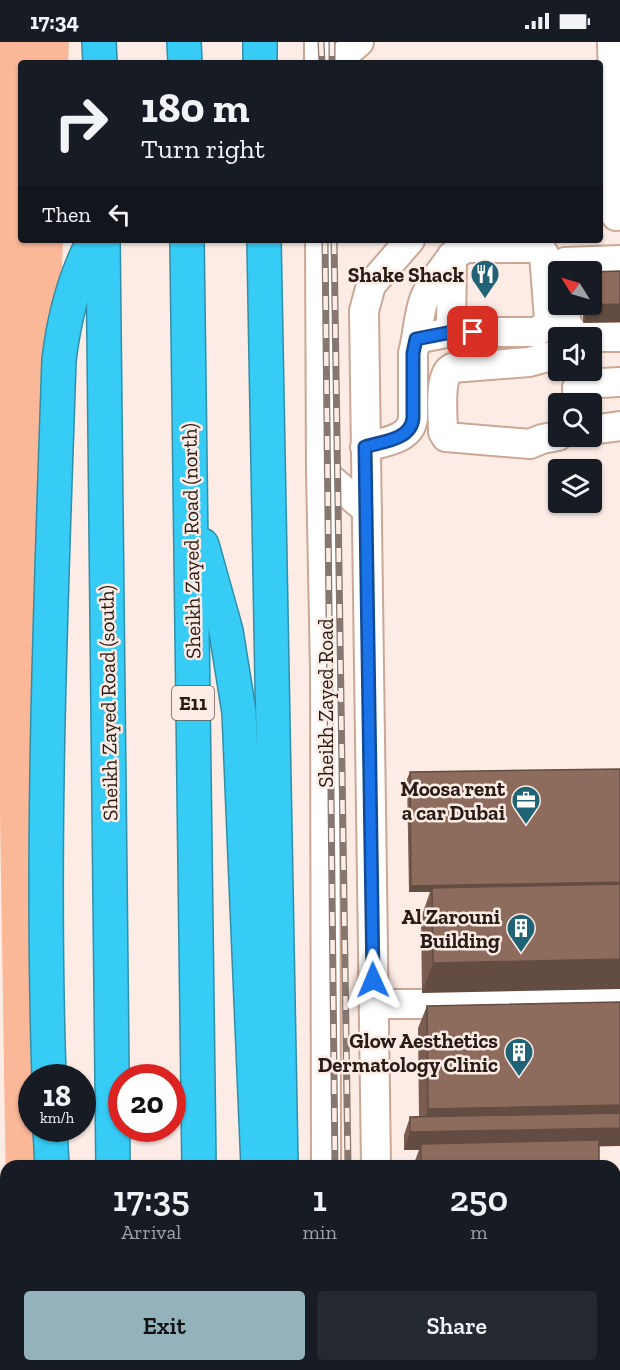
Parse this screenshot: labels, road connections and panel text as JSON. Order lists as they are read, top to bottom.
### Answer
{
  "streets": {
    "highway": ["Sheikh Zayed Road (north)", "Sheikh Zayed Road (south)", "E11"],
    "street": ["Sheikh Zayed Road"]
  },
  "places": {
    "restaurant": ["Shake Shack"],
    "office": ["Moosa rent a car Dubai"],
    "building": ["Al Zarouni Building", "Glow Aesthetics Dermatology Clinic"]
  },
  "north": "top left",
  "page": {
    "status": "17:34",
    "turn": ["180 m", "Turn right"],
    "then": "Then",
    "speed": "18 km/h",
    "limit": "20",
    "eta": [
      "17:35",
      "Arrival",
      "1",
      "min",
      "250",
      "m"
    ],
    "buttons": ["Exit", "Share"]
  }
}
